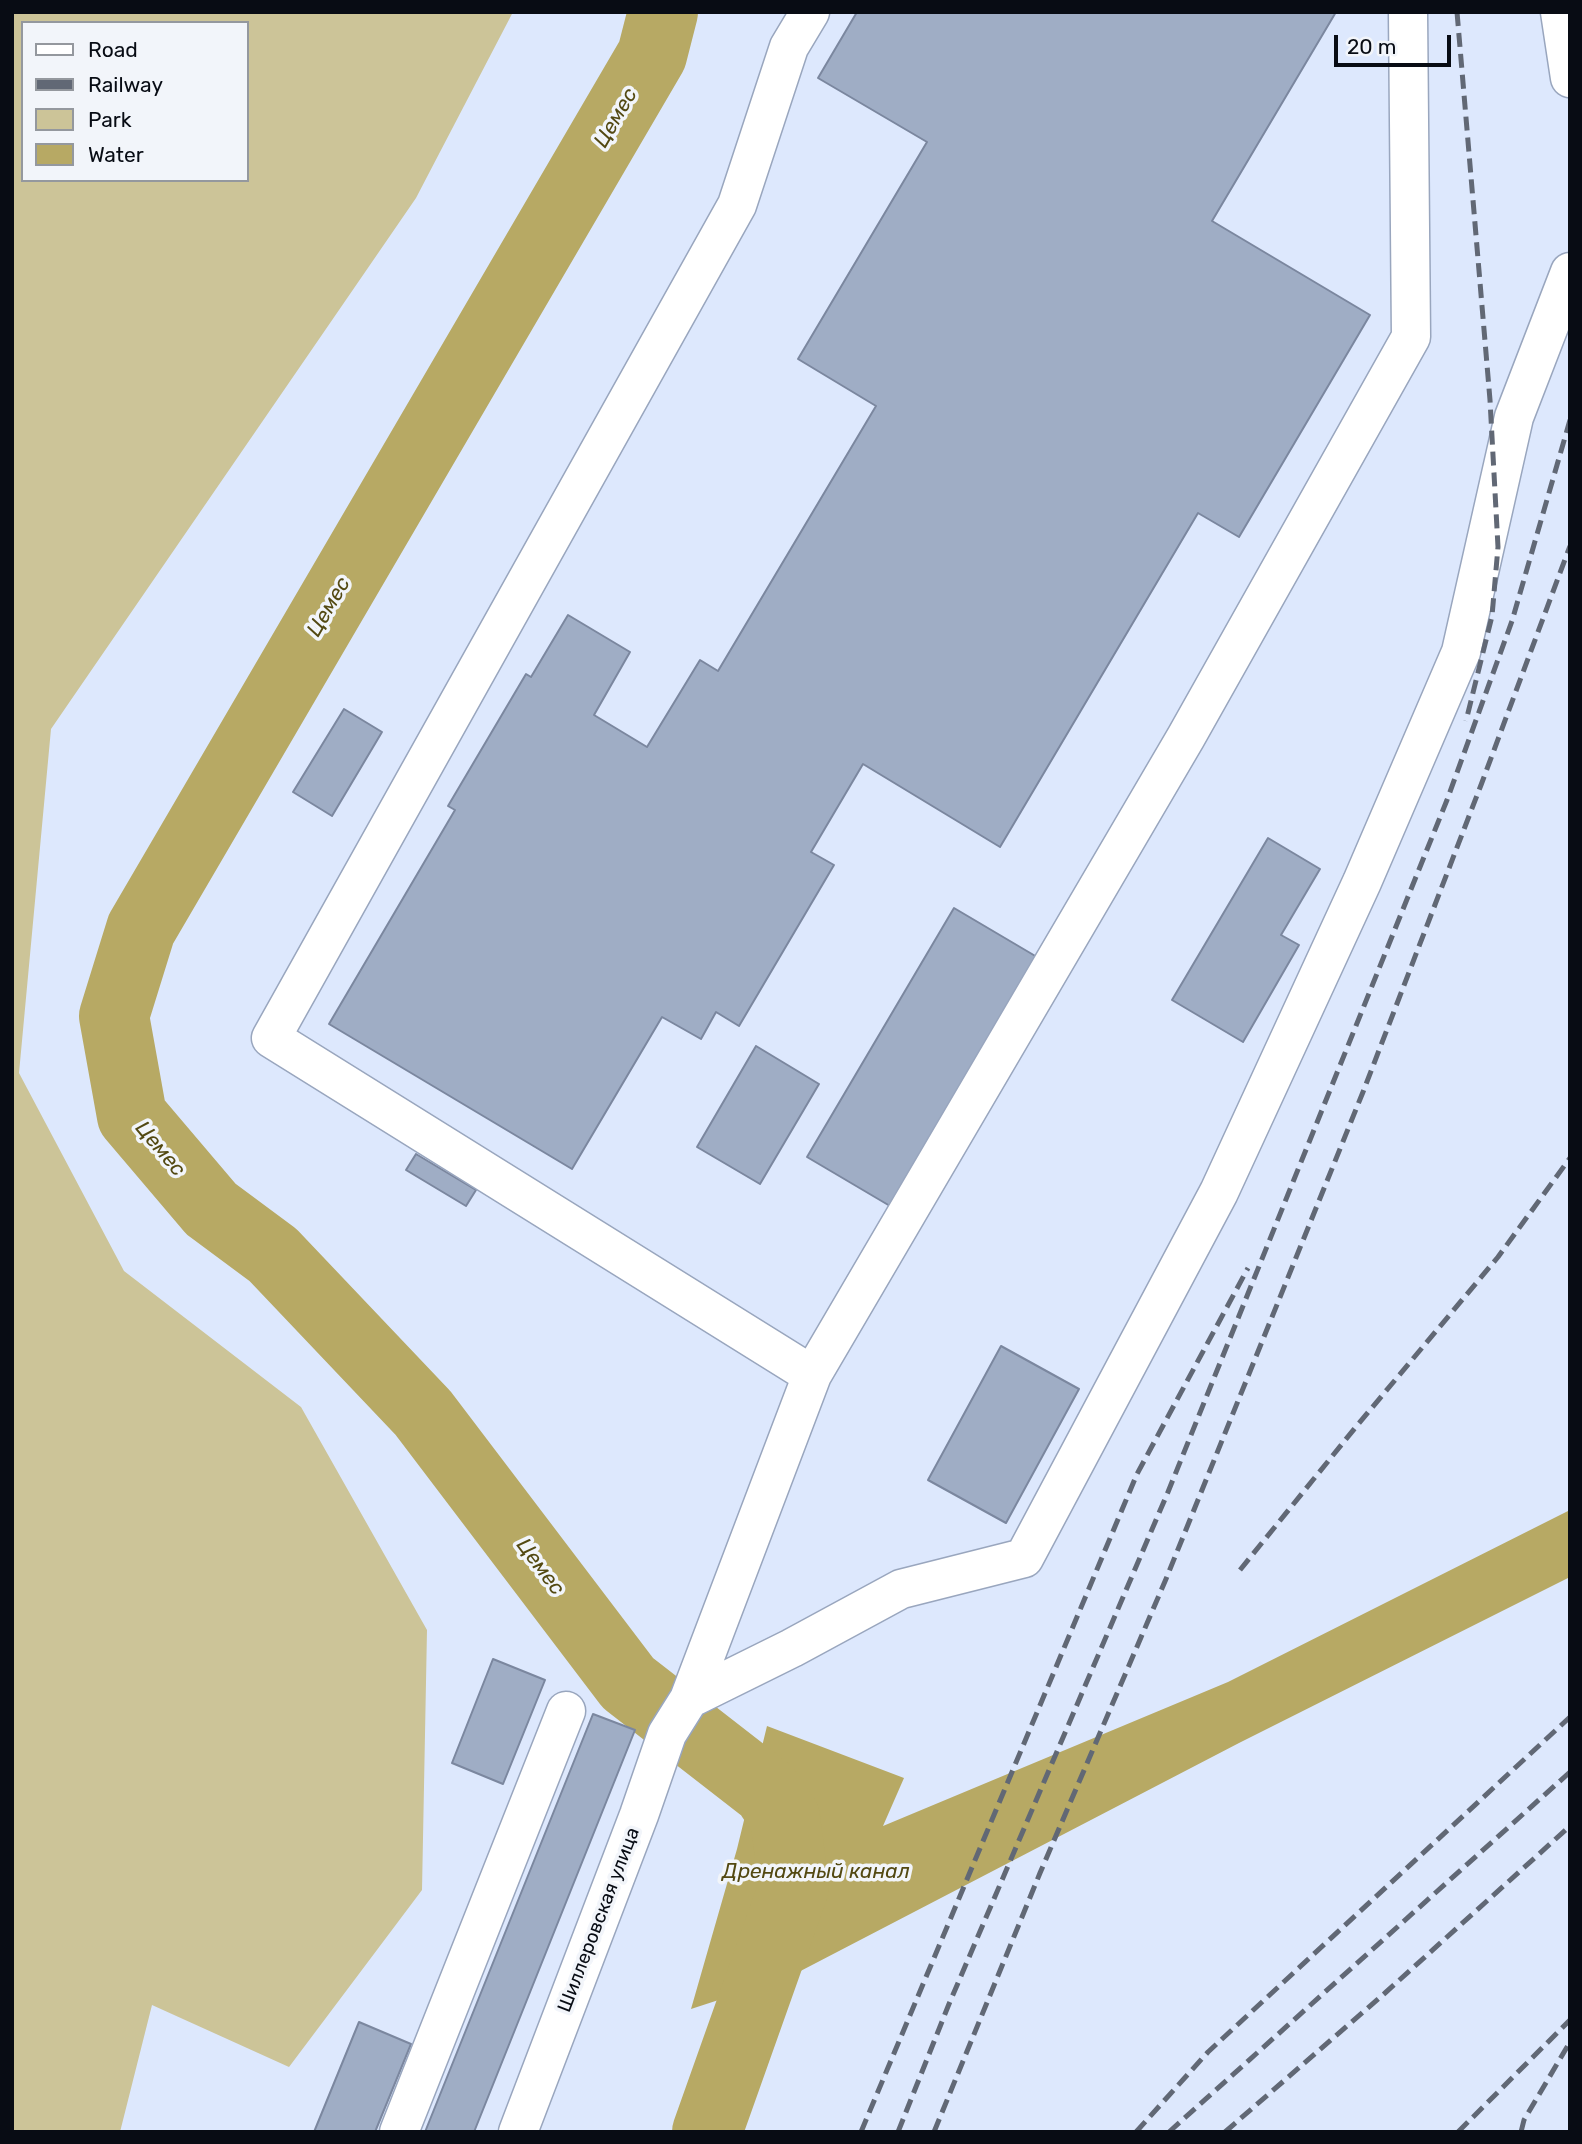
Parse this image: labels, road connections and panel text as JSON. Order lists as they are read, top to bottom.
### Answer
{
  "streets": {
    "street": ["Шиллеровская улица"]
  },
  "water": ["Цемес", "Дренажный канал"],
  "legend": [
    "Road",
    "Railway",
    "Park",
    "Water"
  ],
  "scale_bar": "20 m"
}
